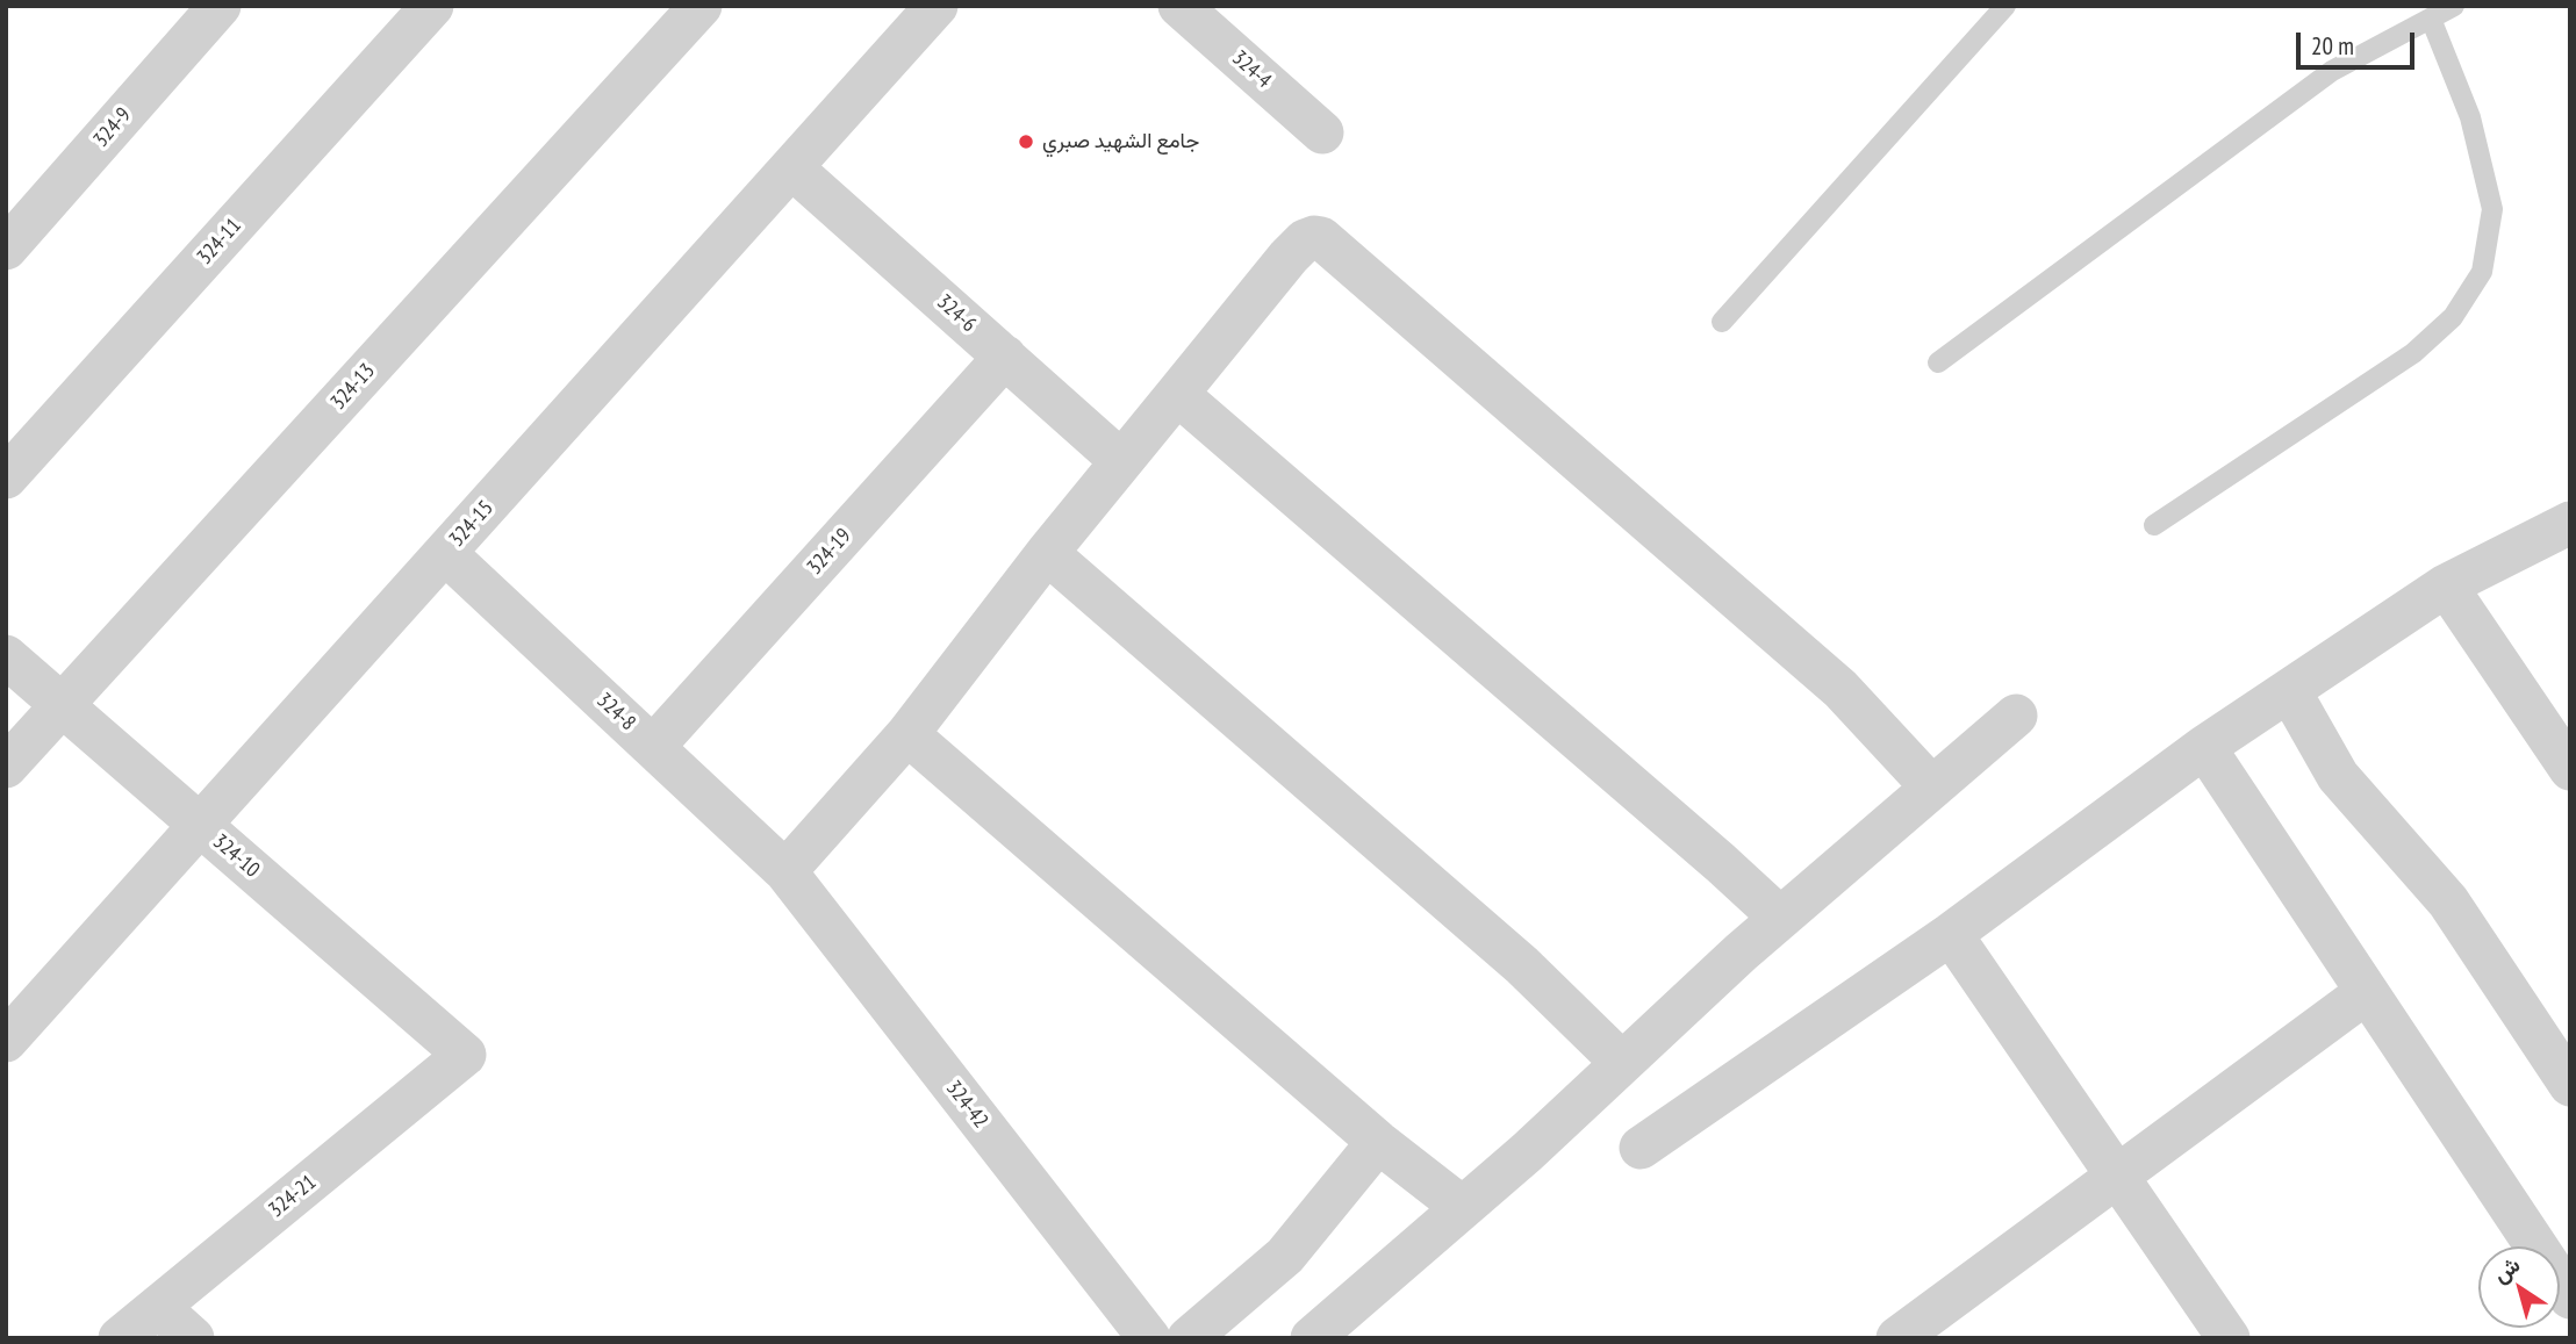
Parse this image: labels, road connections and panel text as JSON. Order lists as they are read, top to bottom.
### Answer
{
  "streets": {
    "street": [
      "324-4",
      "324-9",
      "324-11",
      "324-6",
      "324-13",
      "324-15",
      "324-19",
      "324-8",
      "324-10",
      "324-42",
      "324-21"
    ]
  },
  "crossings": [
    ["324-6", "324-15"],
    ["324-6", "324-19"],
    ["324-13", "324-10"],
    ["324-15", "324-8"],
    ["324-15", "324-10"],
    ["324-19", "324-8"],
    ["324-8", "324-42"],
    ["324-10", "324-21"]
  ],
  "places": ["جامع الشهيد صبري"],
  "scale_bar": "20 m",
  "north": "top left"
}
